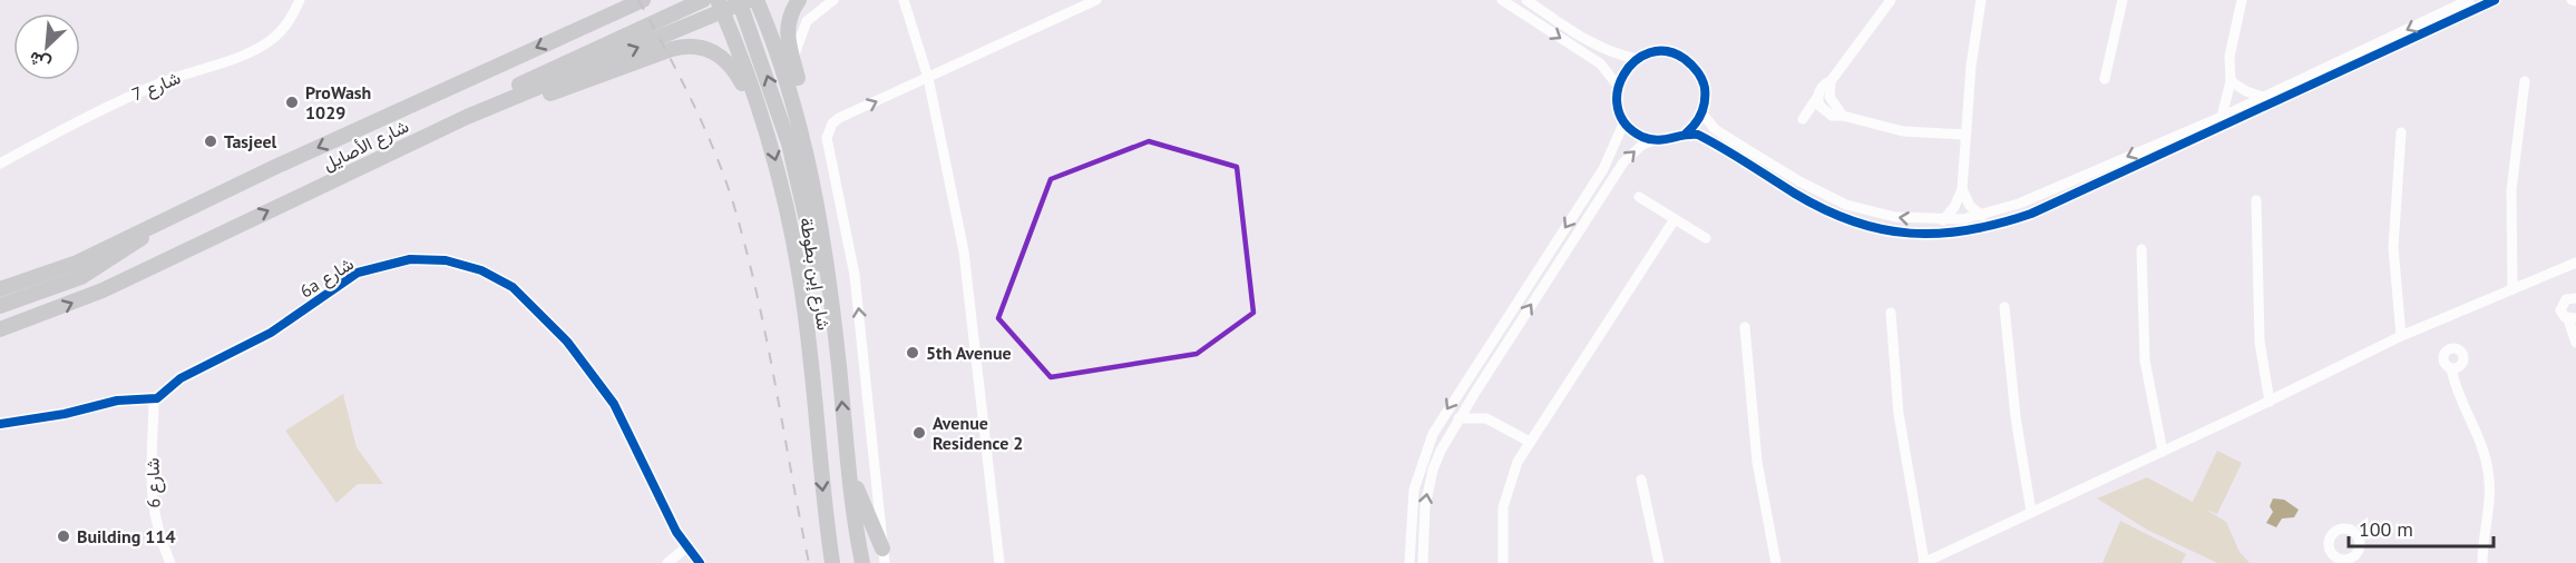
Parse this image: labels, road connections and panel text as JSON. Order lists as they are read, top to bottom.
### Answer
{
  "streets": {
    "main road": ["شارع الأصايل", "شارع إبن بطوطة"],
    "street": ["شارع 7", "6a شارع", "شارع 6"]
  },
  "crossings": [
    ["شارع الأصايل", "شارع إبن بطوطة"],
    ["6a شارع", "شارع 6"]
  ],
  "places": [
    "ProWash 1029",
    "Tasjeel",
    "5th Avenue",
    "Avenue Residence 2",
    "Building 114"
  ],
  "scale_bar": "100 m",
  "north": "bottom left"
}
